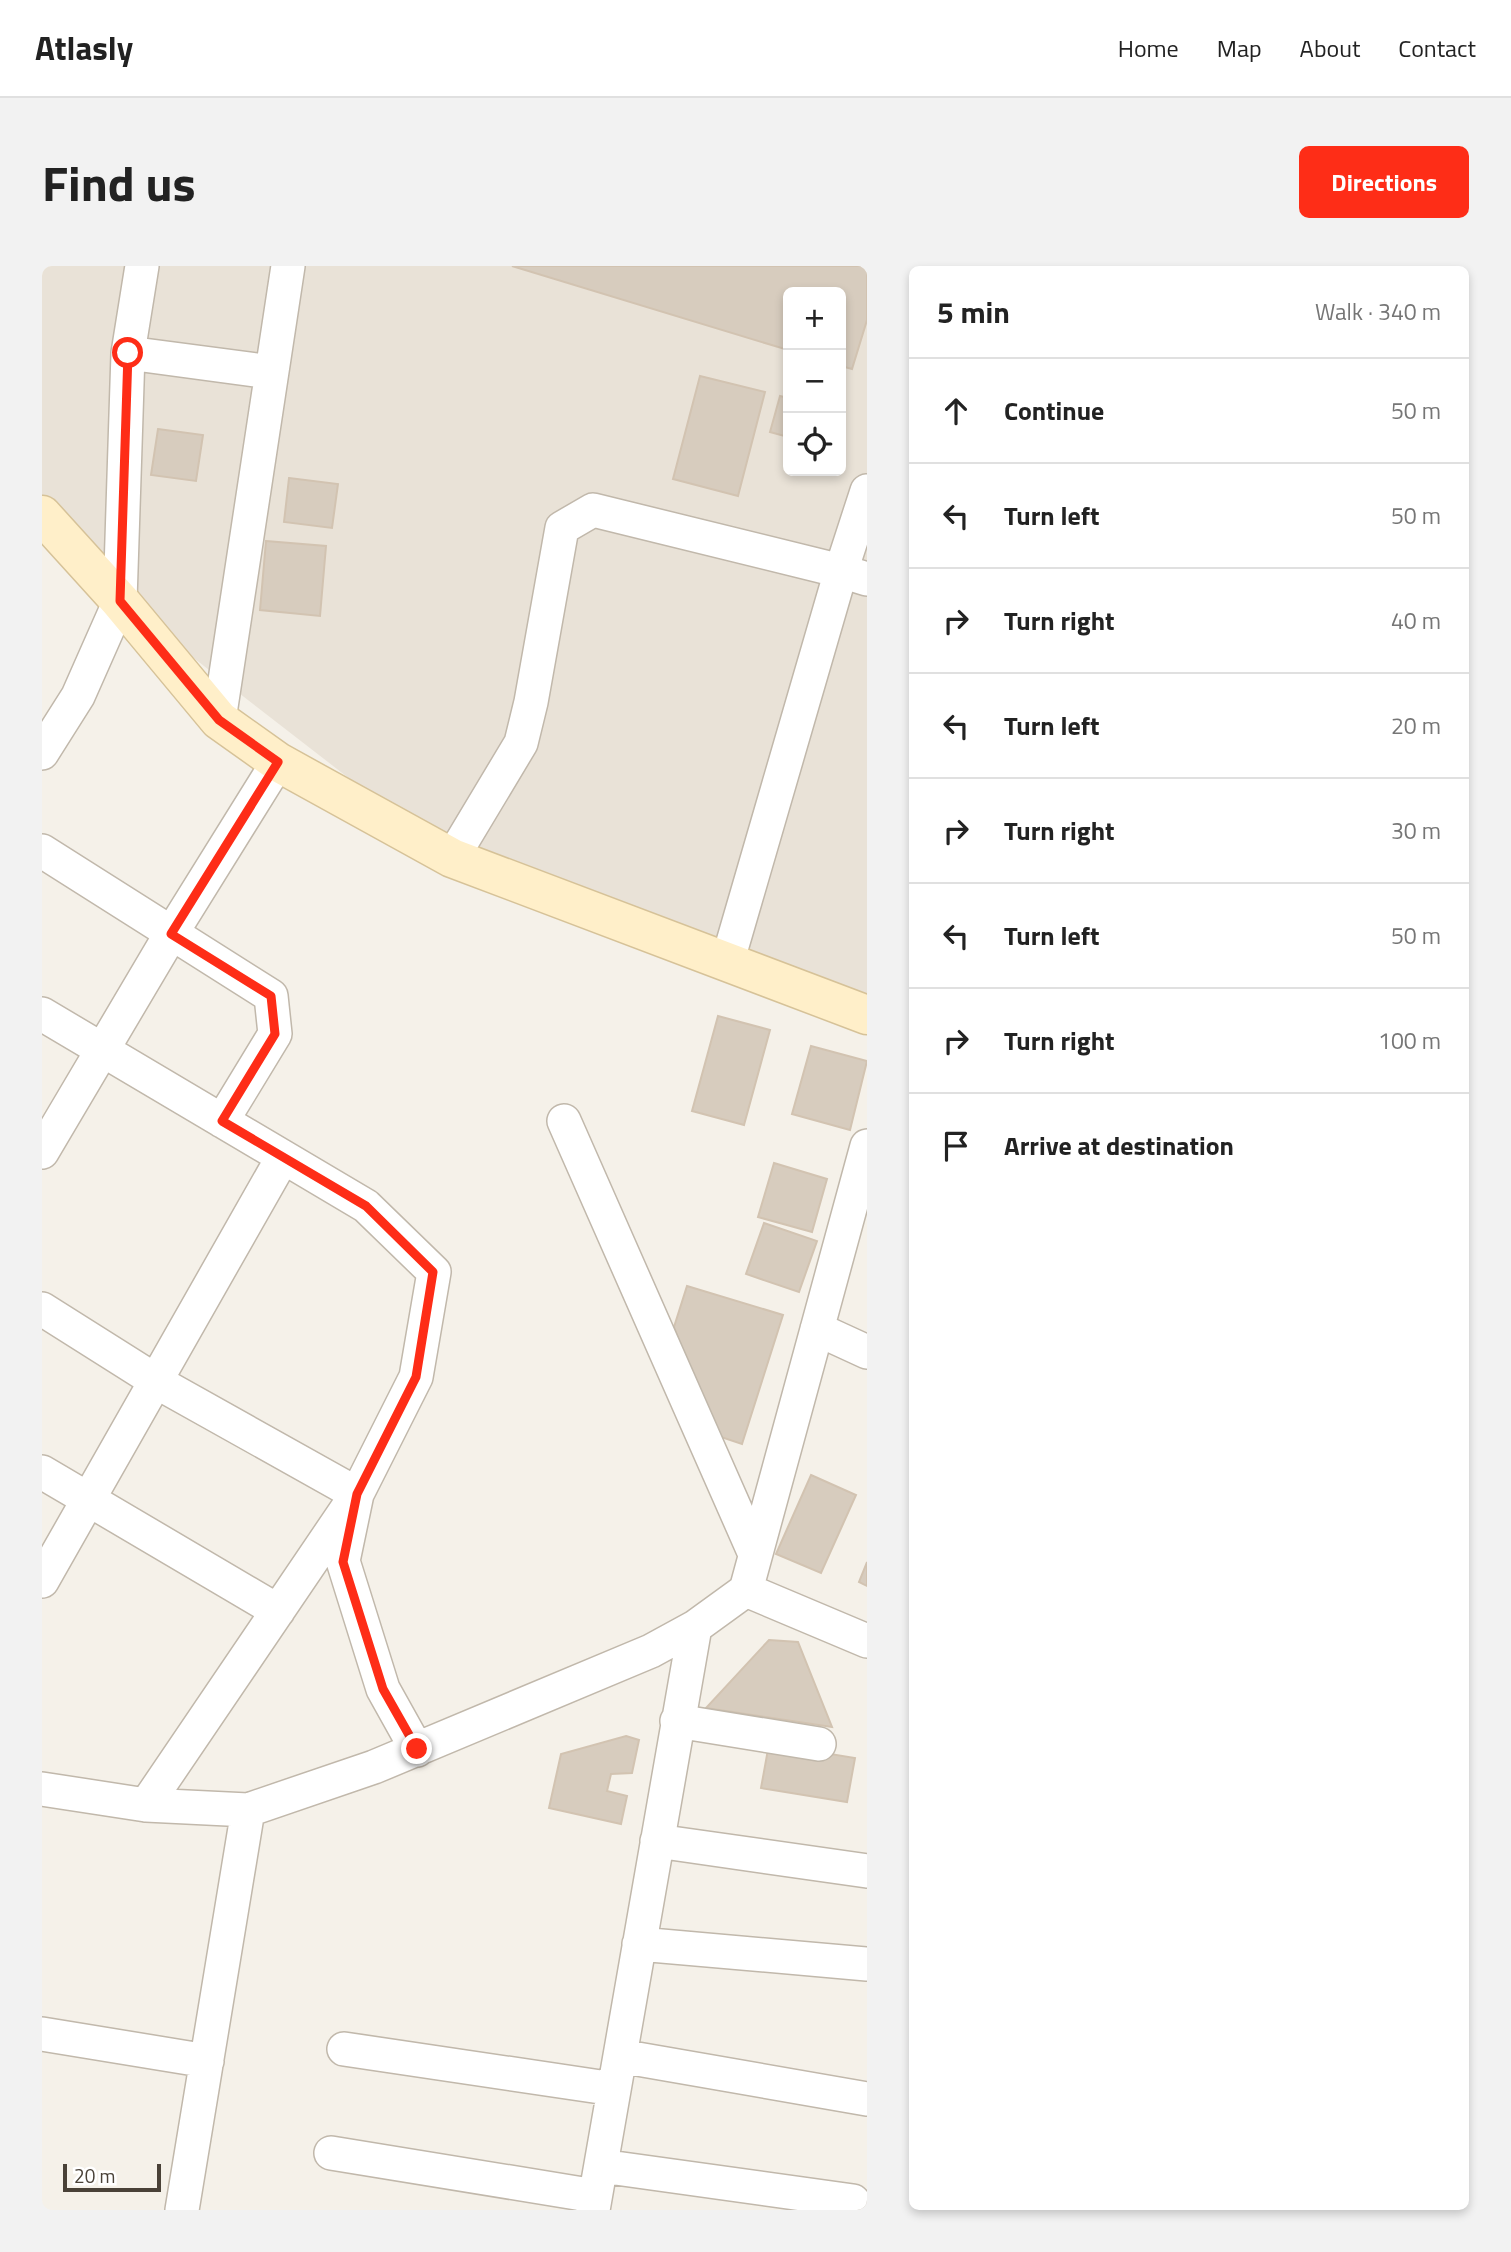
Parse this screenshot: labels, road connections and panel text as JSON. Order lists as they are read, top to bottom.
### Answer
{
  "scale_bar": "20 m",
  "page": {
    "header": "Atlasly",
    "nav": [
      "Home",
      "Map",
      "About",
      "Contact"
    ],
    "title": "Find us",
    "buttons": "Directions",
    "heading": ["5 min", "Walk · 340 m"],
    "map_buttons": ["+", "−"],
    "list": [
      ["Continue", "50 m"],
      ["Turn left", "50 m"],
      ["Turn right", "40 m"],
      ["Turn left", "20 m"],
      ["Turn right", "30 m"],
      ["Turn left", "50 m"],
      ["Turn right", "100 m"],
      "Arrive at destination"
    ],
    "scale": "20 m"
  }
}
